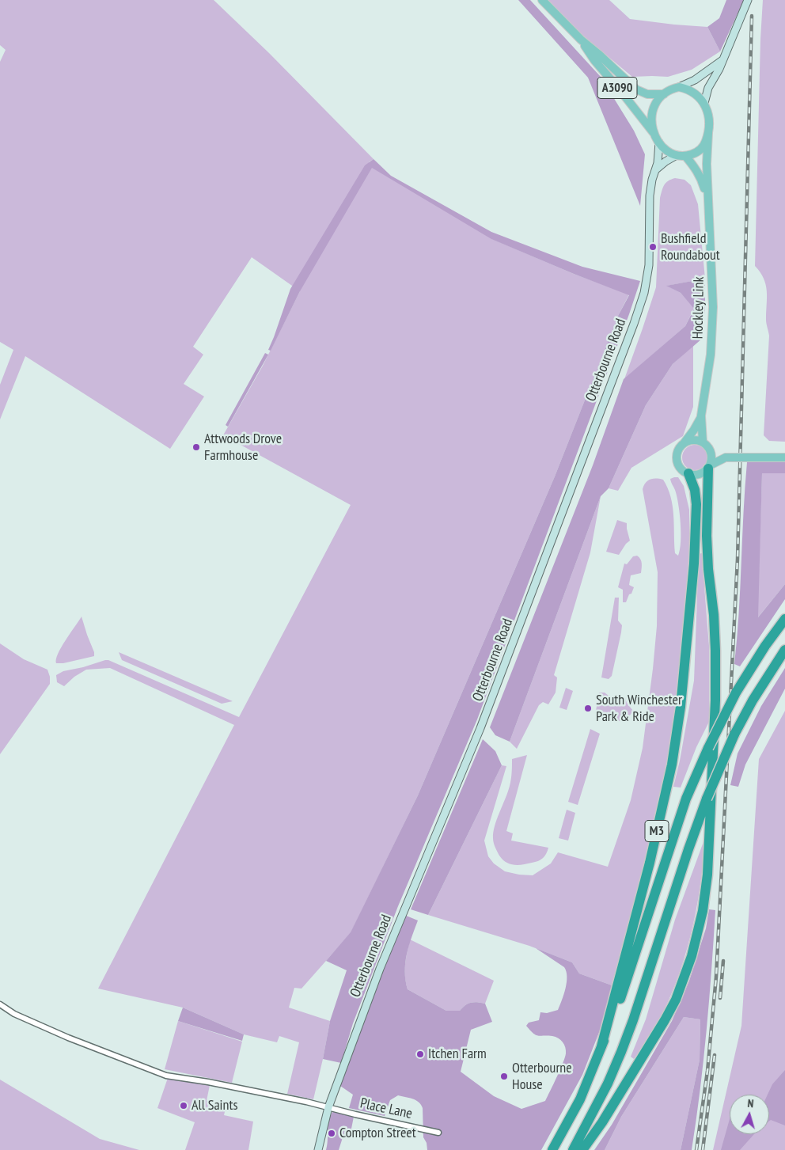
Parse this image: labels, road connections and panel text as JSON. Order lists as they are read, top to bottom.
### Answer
{
  "streets": {
    "highway": ["M3"],
    "main road": ["A3090", "Hockley Link"],
    "street": ["Otterbourne Road", "Place Lane"]
  },
  "crossings": [
    ["A3090", "Hockley Link"],
    ["A3090", "Otterbourne Road"],
    ["Hockley Link", "Otterbourne Road"],
    ["Hockley Link", "M3"],
    ["Otterbourne Road", "Place Lane"]
  ],
  "places": [
    "Bushfield Roundabout",
    "Attwoods Drove Farmhouse",
    "South Winchester Park & Ride",
    "Itchen Farm",
    "Otterbourne House",
    "All Saints",
    "Compton Street"
  ],
  "north": "top"
}
